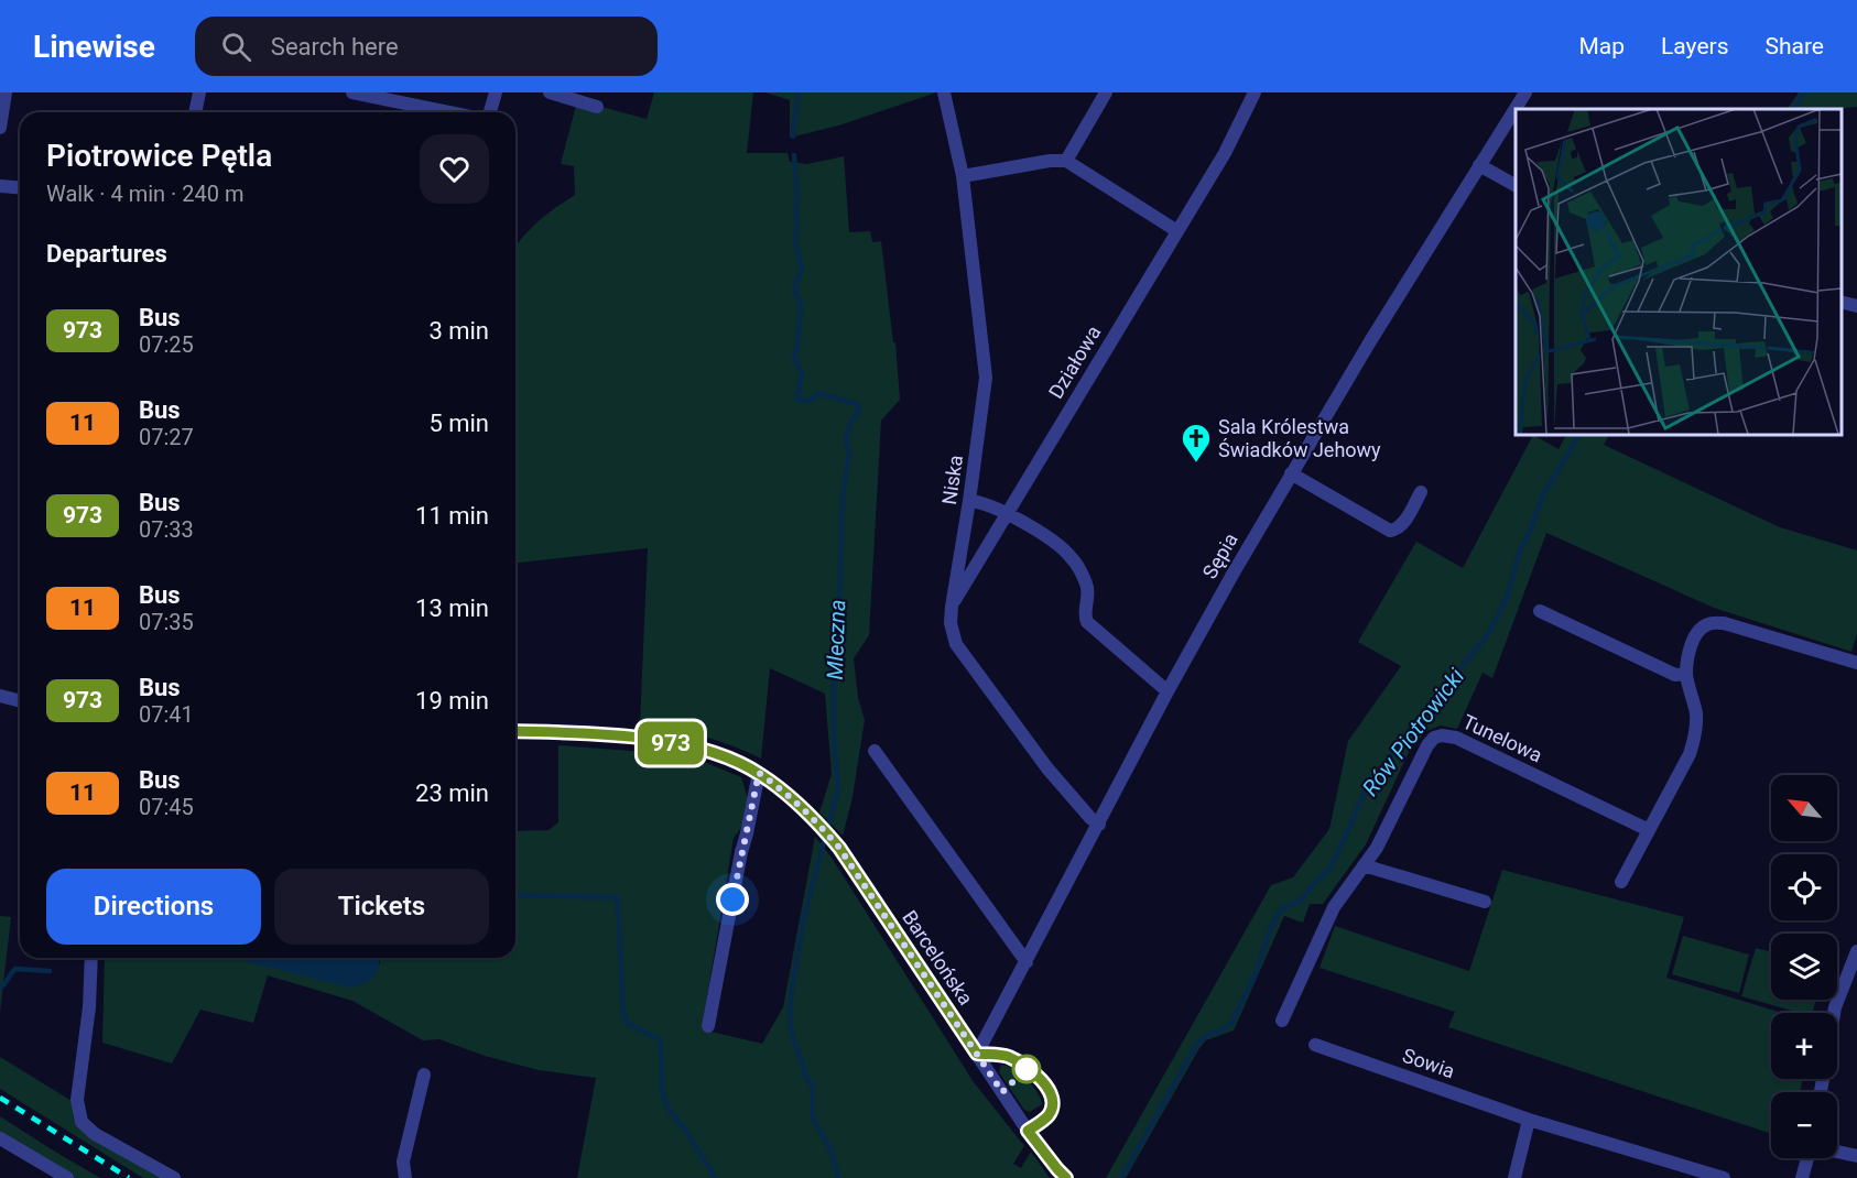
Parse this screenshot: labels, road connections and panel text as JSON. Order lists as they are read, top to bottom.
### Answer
{
  "streets": {
    "street": [
      "Działowa",
      "Niska",
      "Sępia",
      "Tunelowa",
      "Barcelońska",
      "Sowia"
    ]
  },
  "crossings": [
    ["Działowa", "Niska"],
    ["Niska", "Sępia"],
    ["Sępia", "Barcelońska"]
  ],
  "water": ["Mleczna", "Rów Piotrowicki"],
  "places": {
    "church": ["Sala Królestwa Świadków Jehowy"]
  },
  "lines": ["bus line 973"],
  "north": "top left",
  "page": {
    "header": "Linewise",
    "search": "Search here",
    "nav": ["Map", "Layers", "Share"],
    "on_map": "973",
    "heading": [
      ["Piotrowice Pętla", "Walk · 4 min · 240 m"],
      "Departures"
    ],
    "list": [
      {
        "mark": "973",
        "name": "Bus",
        "note": "07:25",
        "value": "3 min"
      },
      {
        "mark": "11",
        "name": "Bus",
        "note": "07:27",
        "value": "5 min"
      },
      {
        "mark": "973",
        "name": "Bus",
        "note": "07:33",
        "value": "11 min"
      },
      {
        "mark": "11",
        "name": "Bus",
        "note": "07:35",
        "value": "13 min"
      },
      {
        "mark": "973",
        "name": "Bus",
        "note": "07:41",
        "value": "19 min"
      },
      {
        "mark": "11",
        "name": "Bus",
        "note": "07:45",
        "value": "23 min"
      }
    ],
    "map_buttons": ["+", "−"],
    "buttons": ["Directions", "Tickets"]
  }
}
